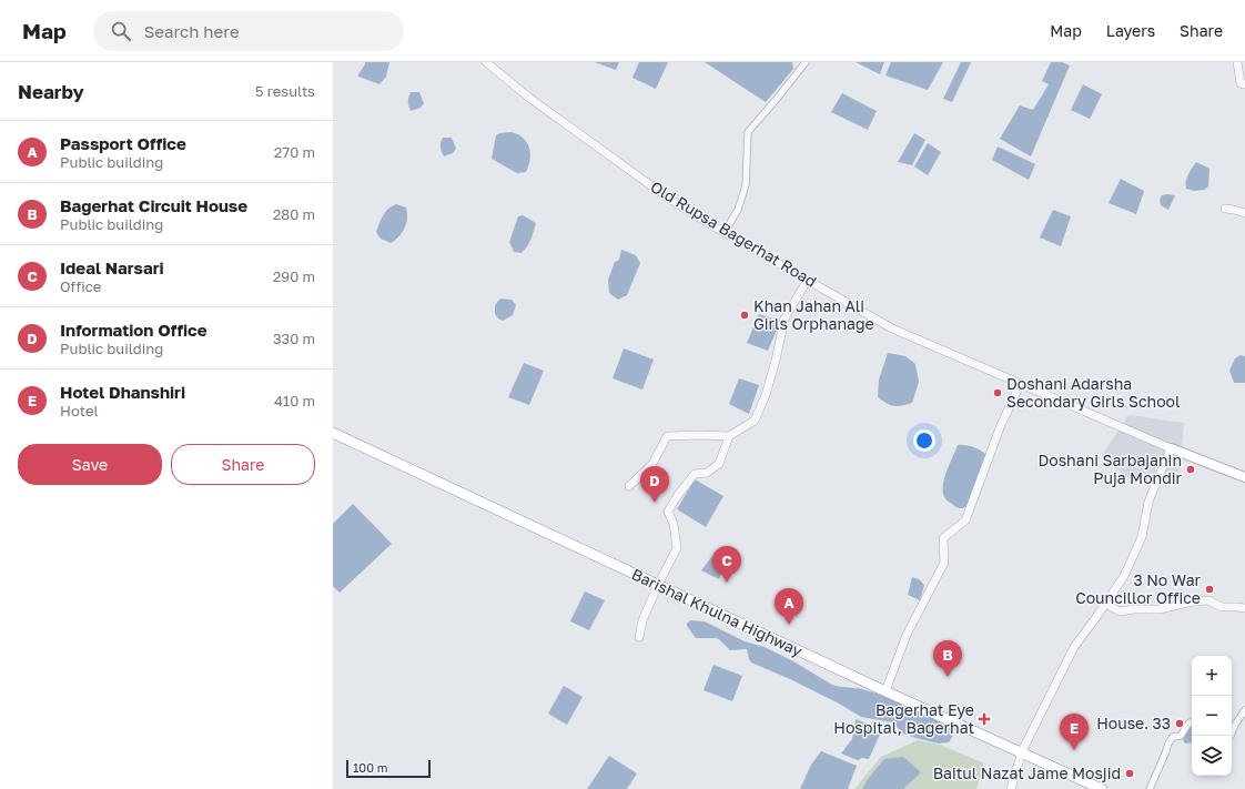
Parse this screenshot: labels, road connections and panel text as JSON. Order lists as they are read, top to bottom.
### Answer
{
  "streets": {
    "highway": ["Barishal Khulna Highway"],
    "street": ["Old Rupsa Bagerhat Road"]
  },
  "places": {
    "other": [
      "Khan Jahan Ali Girls Orphanage",
      "Doshani Adarsha Secondary Girls School",
      "Doshani Sarbajanin Puja Mondir",
      "3 No War Councillor Office",
      "House. 33",
      "Baitul Nazat Jame Mosjid"
    ],
    "health": ["Bagerhat Eye Hospital, Bagerhat"]
  },
  "scale_bar": "100 m",
  "page": {
    "header": "Map",
    "search": "Search here",
    "nav": ["Map", "Layers", "Share"],
    "heading": ["Nearby", "5 results"],
    "list": [
      {
        "mark": "A",
        "name": "Passport Office",
        "note": "Public building",
        "value": "270 m"
      },
      {
        "mark": "B",
        "name": "Bagerhat Circuit House",
        "note": "Public building",
        "value": "280 m"
      },
      {
        "mark": "C",
        "name": "Ideal Narsari",
        "note": "Office",
        "value": "290 m"
      },
      {
        "mark": "D",
        "name": "Information Office",
        "note": "Public building",
        "value": "330 m"
      },
      {
        "mark": "E",
        "name": "Hotel Dhanshiri",
        "note": "Hotel",
        "value": "410 m"
      }
    ],
    "buttons": ["Save", "Share"],
    "pins": [
      "D",
      "C",
      "A",
      "B",
      "E"
    ],
    "map_buttons": ["+", "−"],
    "scale": "100 m"
  }
}
